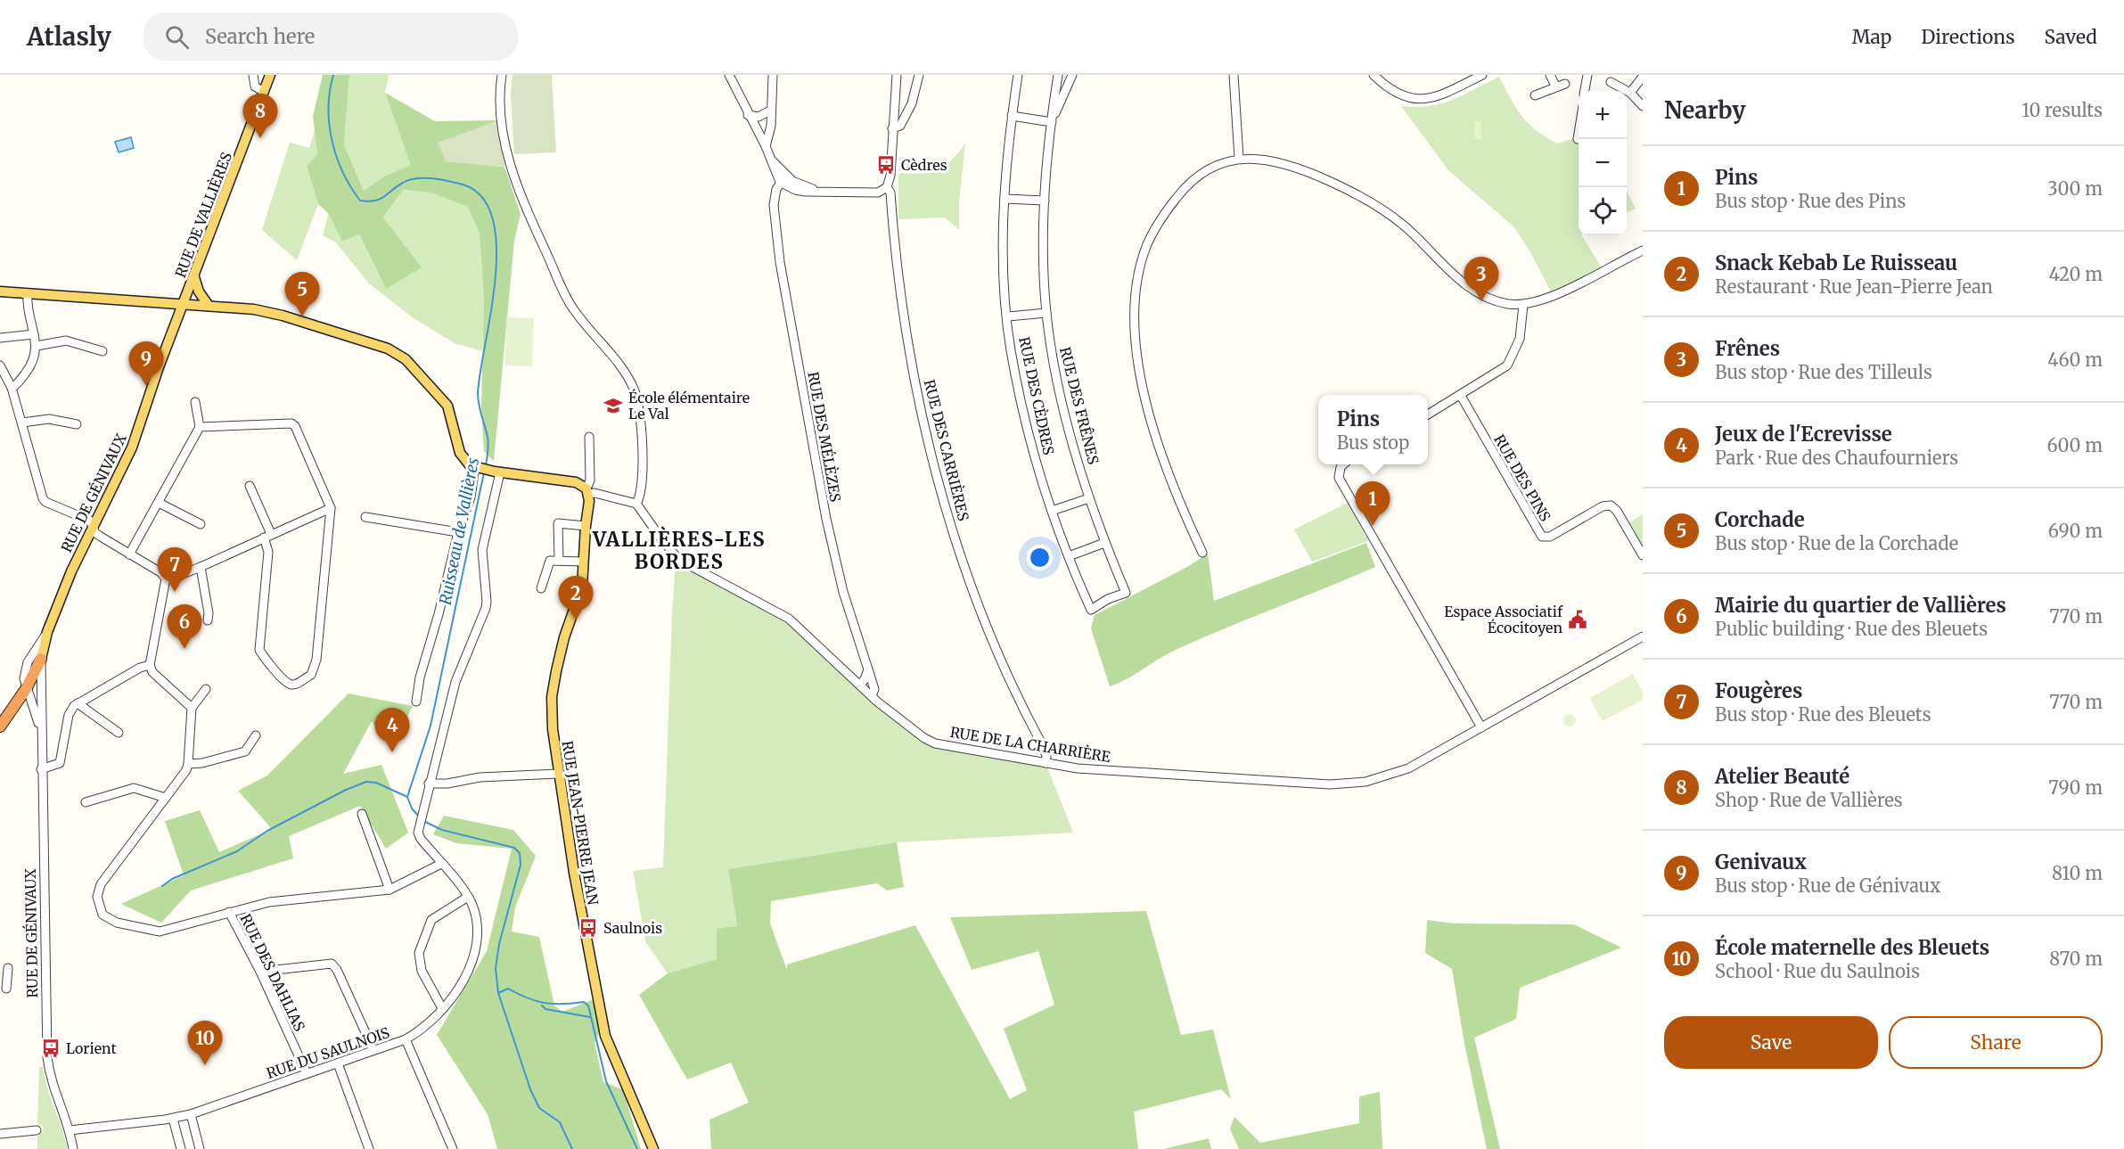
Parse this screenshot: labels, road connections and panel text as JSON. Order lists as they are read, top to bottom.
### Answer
{
  "streets": {
    "main road": ["RUE DE VALLIÈRES", "RUE DE GÉNIVAUX", "RUE JEAN-PIERRE JEAN"],
    "street": [
      "RUE DES CÈDRES",
      "RUE DES FRÊNES",
      "RUE DES MÉLÈZES",
      "RUE DES CARRIÈRES",
      "RUE DES PINS",
      "RUE DE LA CHARRIÈRE",
      "RUE DES DAHLIAS",
      "RUE DU SAULNOIS"
    ]
  },
  "crossings": [
    ["RUE DE VALLIÈRES", "RUE DE GÉNIVAUX"],
    ["RUE DES CÈDRES", "RUE DES FRÊNES"],
    ["RUE DES MÉLÈZES", "RUE DE LA CHARRIÈRE"],
    ["RUE DES CARRIÈRES", "RUE DE LA CHARRIÈRE"],
    ["RUE DE GÉNIVAUX", "RUE DU SAULNOIS"],
    ["RUE DES DAHLIAS", "RUE DU SAULNOIS"]
  ],
  "districts": ["VALLIÈRES-LES BORDES"],
  "water": ["Ruisseau de Vallières"],
  "places": {
    "bus stop": ["Cèdres", "Saulnois", "Lorient"],
    "school or university": ["École élémentaire Le Val"],
    "public building": ["Espace Associatif Écocitoyen"]
  },
  "page": {
    "header": "Atlasly",
    "search": "Search here",
    "nav": ["Map", "Directions", "Saved"],
    "heading": ["Nearby", "10 results"],
    "map_buttons": ["+", "−"],
    "pins": [
      "8",
      "3",
      "5",
      "9",
      "1",
      "7",
      "2",
      "6",
      "4",
      "10"
    ],
    "list": [
      {
        "mark": "1",
        "name": "Pins",
        "note": "Bus stop · Rue des Pins",
        "value": "300 m"
      },
      {
        "mark": "2",
        "name": "Snack Kebab Le Ruisseau",
        "note": "Restaurant · Rue Jean-Pierre Jean",
        "value": "420 m"
      },
      {
        "mark": "3",
        "name": "Frênes",
        "note": "Bus stop · Rue des Tilleuls",
        "value": "460 m"
      },
      {
        "mark": "4",
        "name": "Jeux de l'Ecrevisse",
        "note": "Park · Rue des Chaufourniers",
        "value": "600 m"
      },
      {
        "mark": "5",
        "name": "Corchade",
        "note": "Bus stop · Rue de la Corchade",
        "value": "690 m"
      },
      {
        "mark": "6",
        "name": "Mairie du quartier de Vallières",
        "note": "Public building · Rue des Bleuets",
        "value": "770 m"
      },
      {
        "mark": "7",
        "name": "Fougères",
        "note": "Bus stop · Rue des Bleuets",
        "value": "770 m"
      },
      {
        "mark": "8",
        "name": "Atelier Beauté",
        "note": "Shop · Rue de Vallières",
        "value": "790 m"
      },
      {
        "mark": "9",
        "name": "Genivaux",
        "note": "Bus stop · Rue de Génivaux",
        "value": "810 m"
      },
      {
        "mark": "10",
        "name": "École maternelle des Bleuets",
        "note": "School · Rue du Saulnois",
        "value": "870 m"
      }
    ],
    "popup": ["Pins", "Bus stop"],
    "buttons": ["Save", "Share"]
  }
}
